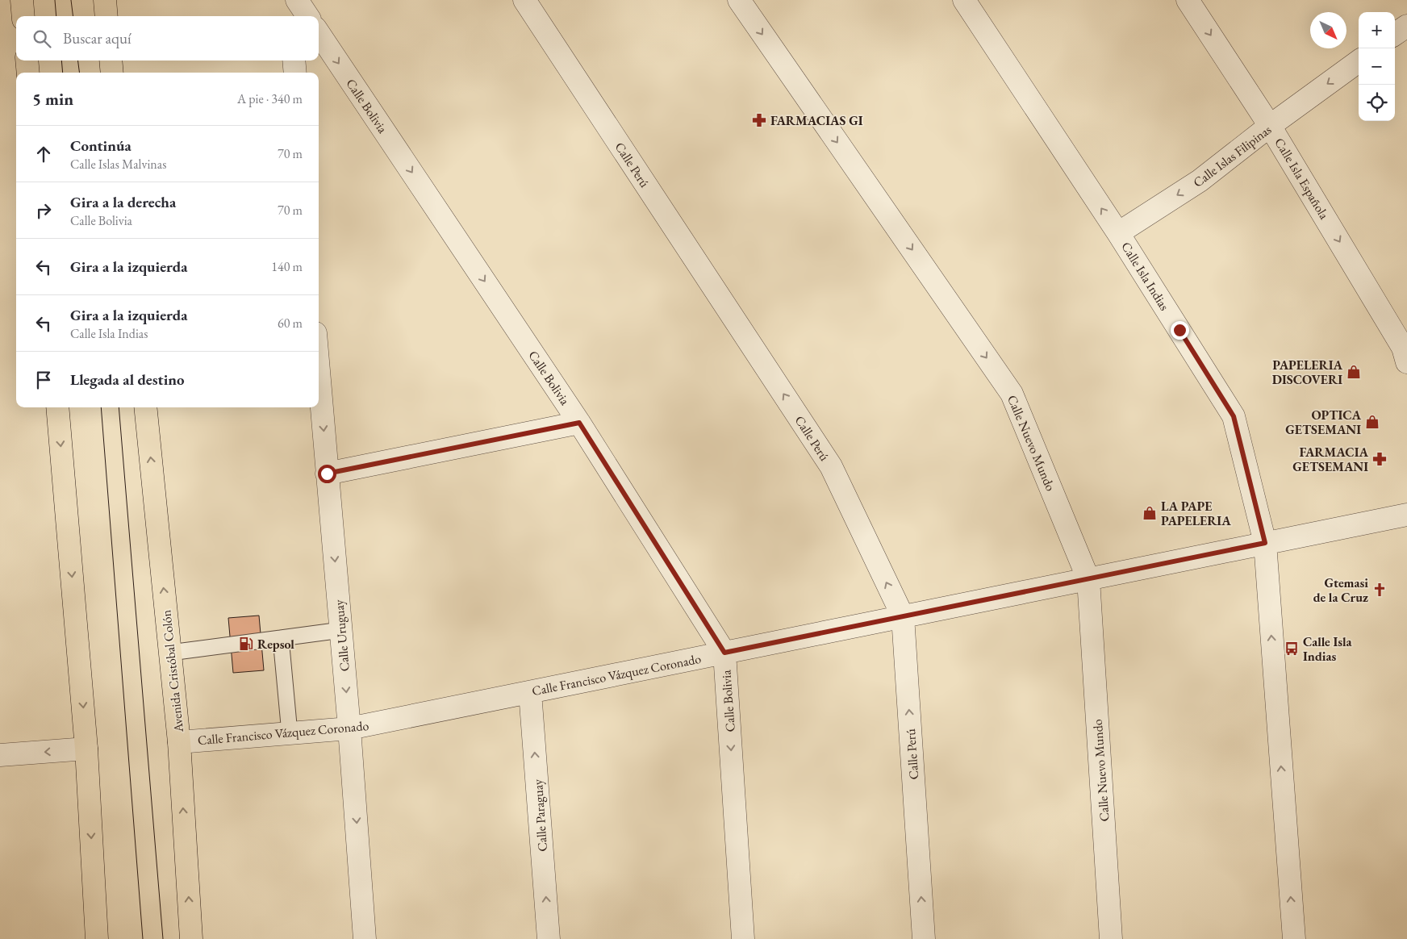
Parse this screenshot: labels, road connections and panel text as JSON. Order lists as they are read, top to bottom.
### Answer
{
  "streets": {
    "main road": ["Avenida Cristóbal Colón"],
    "street": [
      "Calle Bolivia",
      "Calle Islas Filipinas",
      "Calle Perú",
      "Calle Isla Española",
      "Calle Isla Indias",
      "Calle Nuevo Mundo",
      "Calle Uruguay",
      "Calle Francisco Vázquez Coronado",
      "Calle Paraguay"
    ]
  },
  "crossings": [
    ["Calle Bolivia", "Calle Francisco Vázquez Coronado"],
    ["Calle Islas Filipinas", "Calle Isla Española"],
    ["Calle Islas Filipinas", "Calle Isla Indias"],
    ["Calle Perú", "Calle Francisco Vázquez Coronado"],
    ["Calle Isla Indias", "Calle Francisco Vázquez Coronado"],
    ["Calle Nuevo Mundo", "Calle Francisco Vázquez Coronado"],
    ["Calle Uruguay", "Calle Francisco Vázquez Coronado"],
    ["Avenida Cristóbal Colón", "Calle Francisco Vázquez Coronado"],
    ["Calle Francisco Vázquez Coronado", "Calle Paraguay"]
  ],
  "one_way": [
    "Calle Bolivia",
    "Calle Islas Filipinas",
    "Calle Perú",
    "Calle Isla Española",
    "Calle Isla Indias",
    "Calle Nuevo Mundo",
    "Calle Uruguay",
    "Calle Paraguay"
  ],
  "places": {
    "pharmacy": ["FARMACIAS GI", "FARMACIA GETSEMANI"],
    "shop": ["PAPELERIA DISCOVERI", "OPTICA GETSEMANI", "LA PAPE PAPELERIA"],
    "church": ["Gtemasi de la Cruz"],
    "fuel station": ["Repsol"],
    "bus stop": ["Calle Isla Indias"]
  },
  "north": "bottom right",
  "page": {
    "map_buttons": ["+", "−"],
    "search": "Buscar aquí",
    "heading": ["5 min", "A pie · 340 m"],
    "list": [
      ["Continúa", "Calle Islas Malvinas", "70 m"],
      ["Gira a la derecha", "Calle Bolivia", "70 m"],
      ["Gira a la izquierda", "140 m"],
      ["Gira a la izquierda", "Calle Isla Indias", "60 m"],
      "Llegada al destino"
    ]
  }
}
